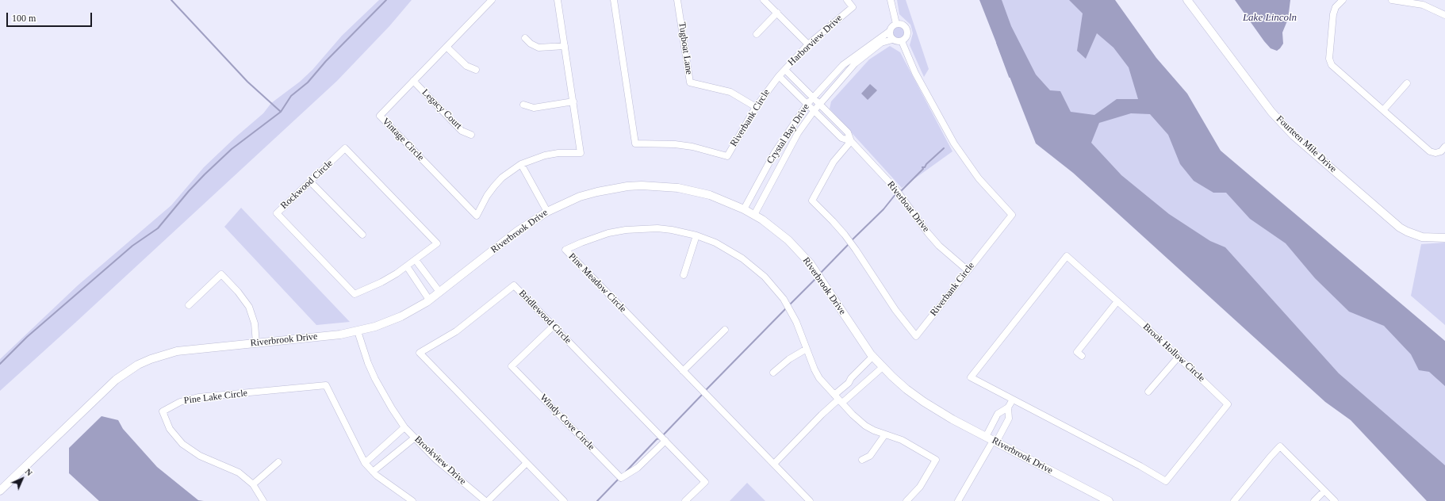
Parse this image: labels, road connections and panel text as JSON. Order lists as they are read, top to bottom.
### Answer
{
  "streets": {
    "street": [
      "Harborview Drive",
      "Tugboat Lane",
      "Legacy Court",
      "Riverbank Circle",
      "Crystal Bay Drive",
      "Vintage Circle",
      "Fourteen Mile Drive",
      "Rockwood Circle",
      "Riverboat Drive",
      "Riverbrook Drive",
      "Pine Meadow Circle",
      "Bridlewood Circle",
      "Brook Hollow Circle",
      "Pine Lake Circle",
      "Windy Cove Circle",
      "Brookview Drive"
    ]
  },
  "crossings": [
    ["Harborview Drive", "Riverbank Circle"],
    ["Tugboat Lane", "Riverbank Circle"],
    ["Legacy Court", "Vintage Circle"],
    ["Riverbank Circle", "Crystal Bay Drive"],
    ["Riverbank Circle", "Riverboat Drive"],
    ["Crystal Bay Drive", "Riverbrook Drive"],
    ["Riverbrook Drive", "Brookview Drive"],
    ["Bridlewood Circle", "Windy Cove Circle"]
  ],
  "water": ["Lake Lincoln"],
  "scale_bar": "100 m",
  "north": "top right"
}
